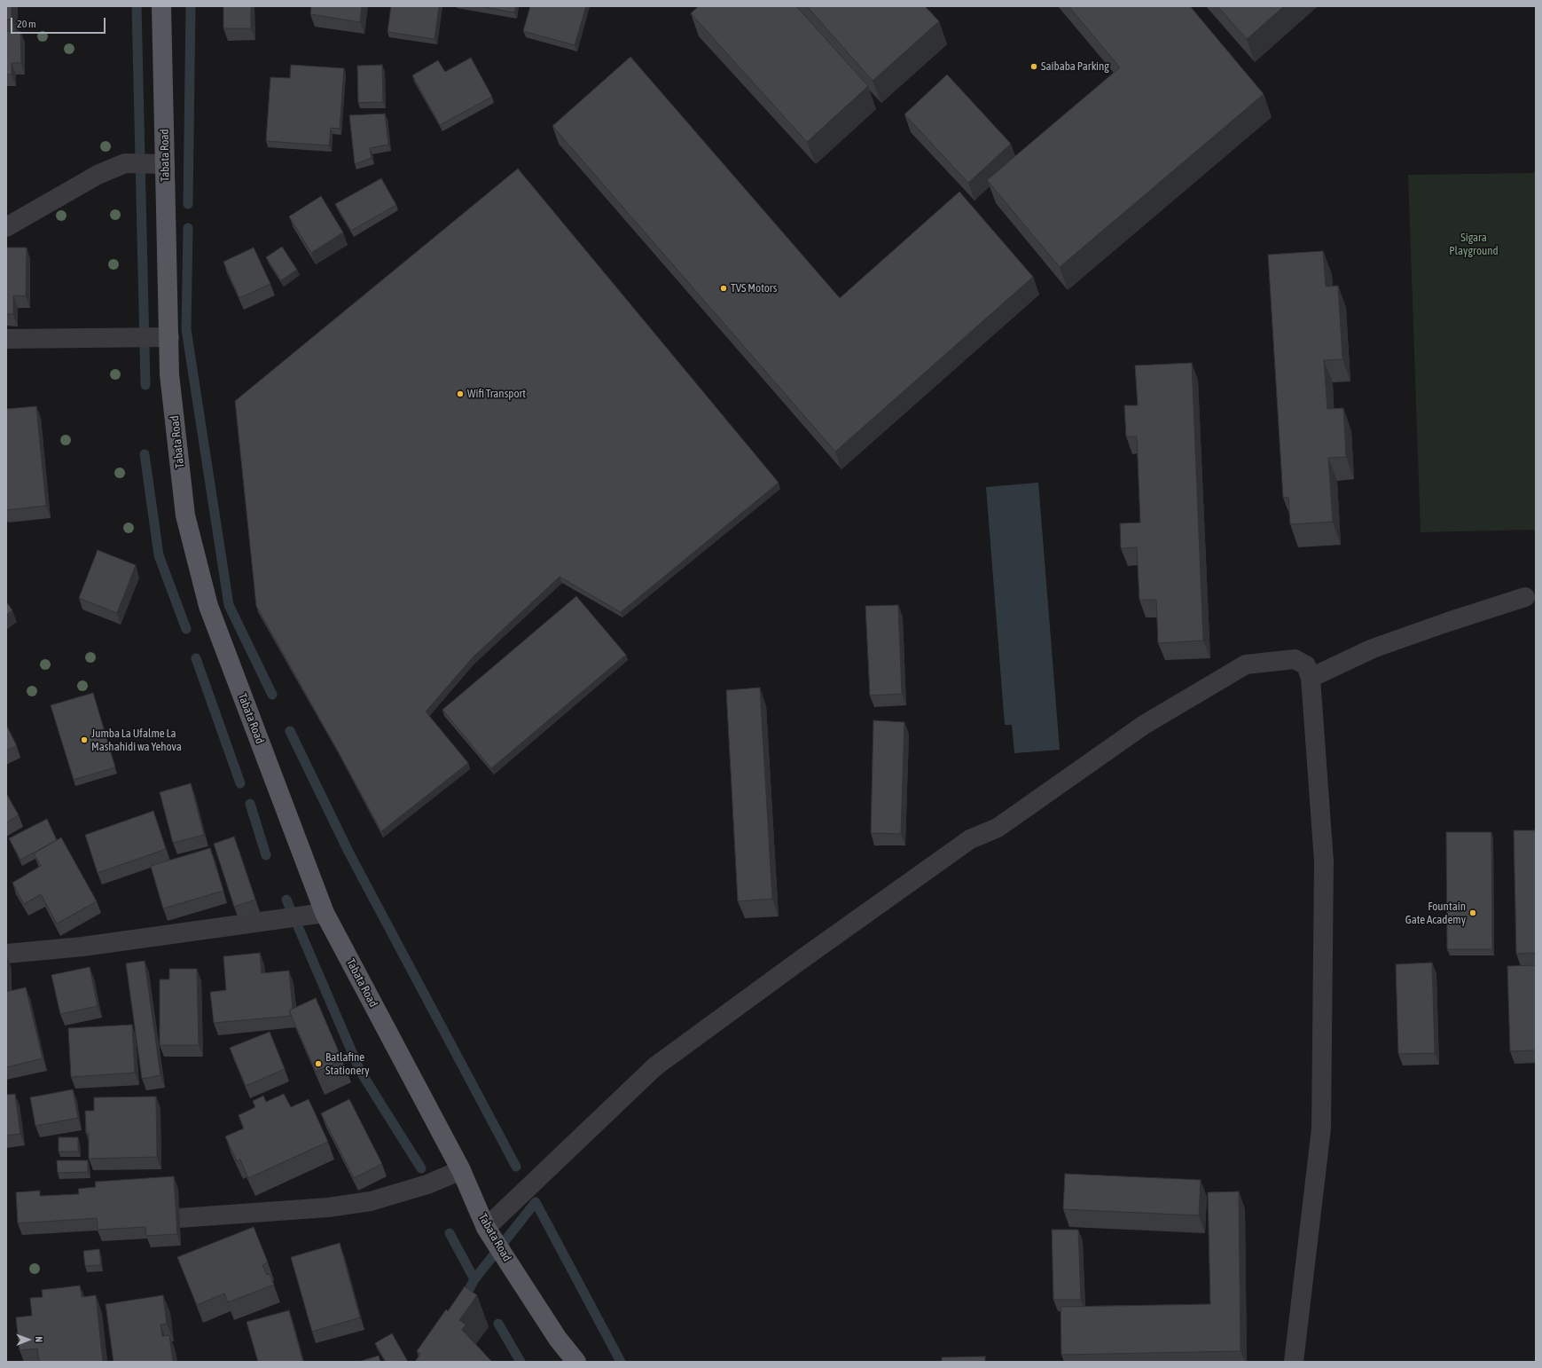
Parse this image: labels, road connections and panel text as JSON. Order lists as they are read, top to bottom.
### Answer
{
  "streets": {
    "main road": ["Tabata Road"]
  },
  "parks": ["Sigara Playground"],
  "places": [
    "Saibaba Parking",
    "TVS Motors",
    "Wifi Transport",
    "Jumba La Ufalme La Mashahidi wa Yehova",
    "Fountain Gate Academy",
    "Batlafine Stationery"
  ],
  "scale_bar": "20 m",
  "north": "right"
}
